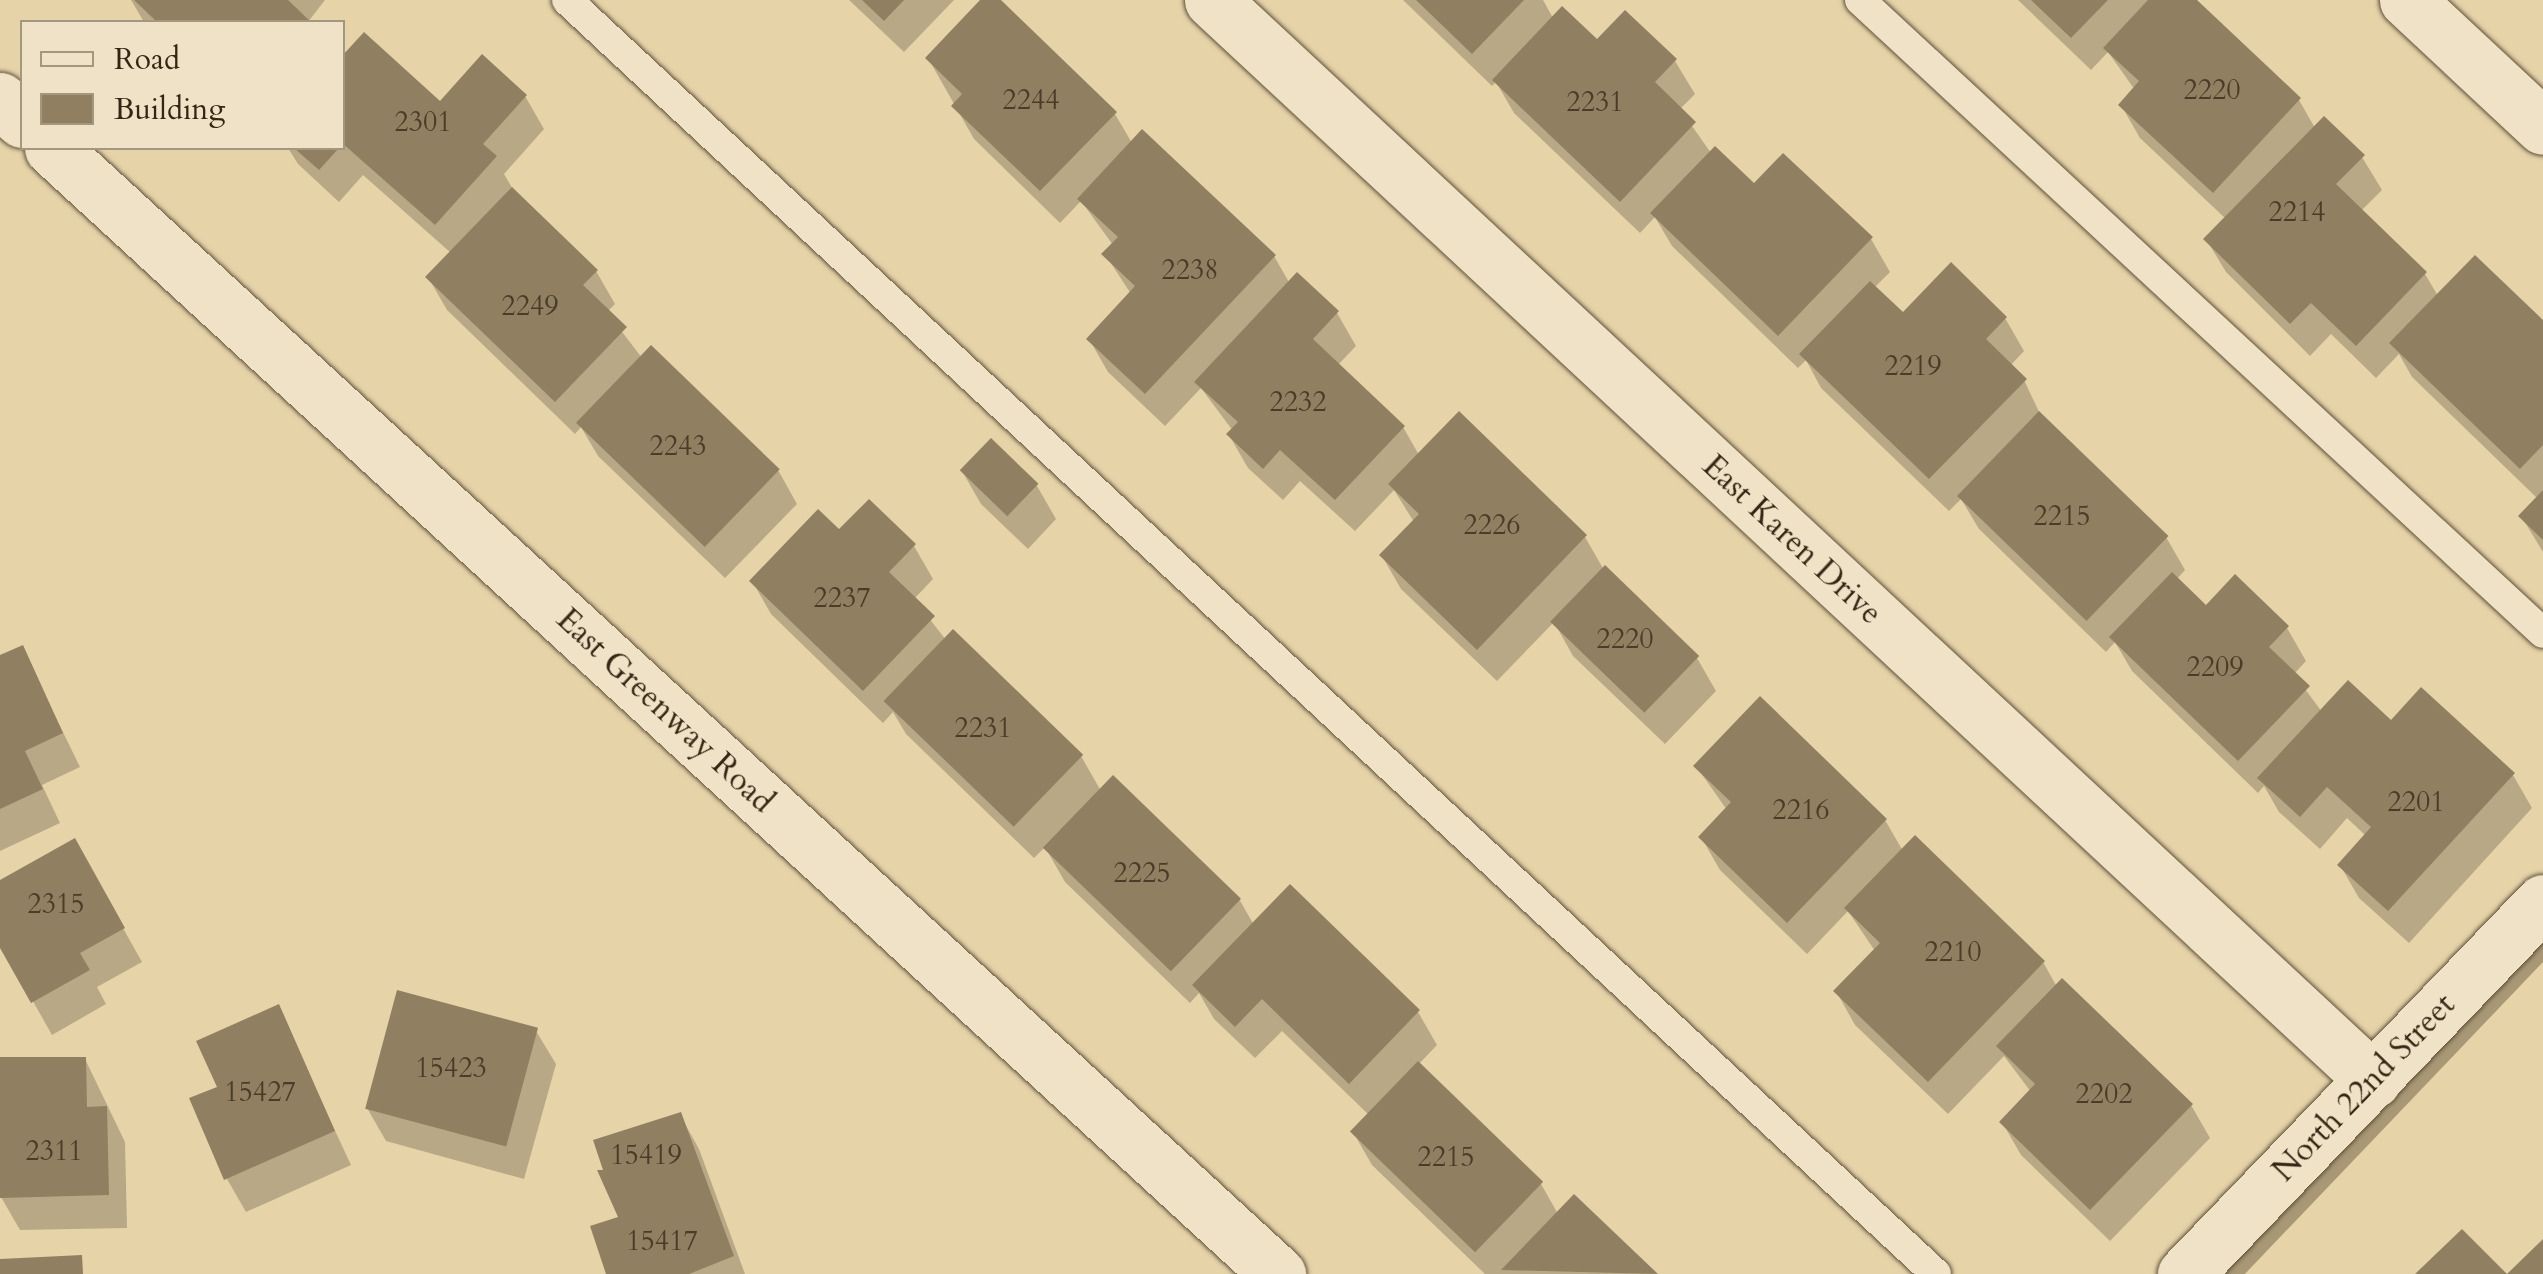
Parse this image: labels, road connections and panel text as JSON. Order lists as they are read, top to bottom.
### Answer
{
  "streets": {
    "street": ["East Karen Drive", "East Greenway Road", "North 22nd Street"]
  },
  "crossings": [
    ["East Karen Drive", "North 22nd Street"]
  ],
  "house_numbers": [
    "2220",
    "2244",
    "2231",
    "2301",
    "2214",
    "2238",
    "2249",
    "2219",
    "2232",
    "2243",
    "2215",
    "2226",
    "2237",
    "2220",
    "2209",
    "2231",
    "2201",
    "2216",
    "2225",
    "2315",
    "2210",
    "15423",
    "15427",
    "2202",
    "2311",
    "15419",
    "2215",
    "15417"
  ],
  "legend": ["Road", "Building"]
}
